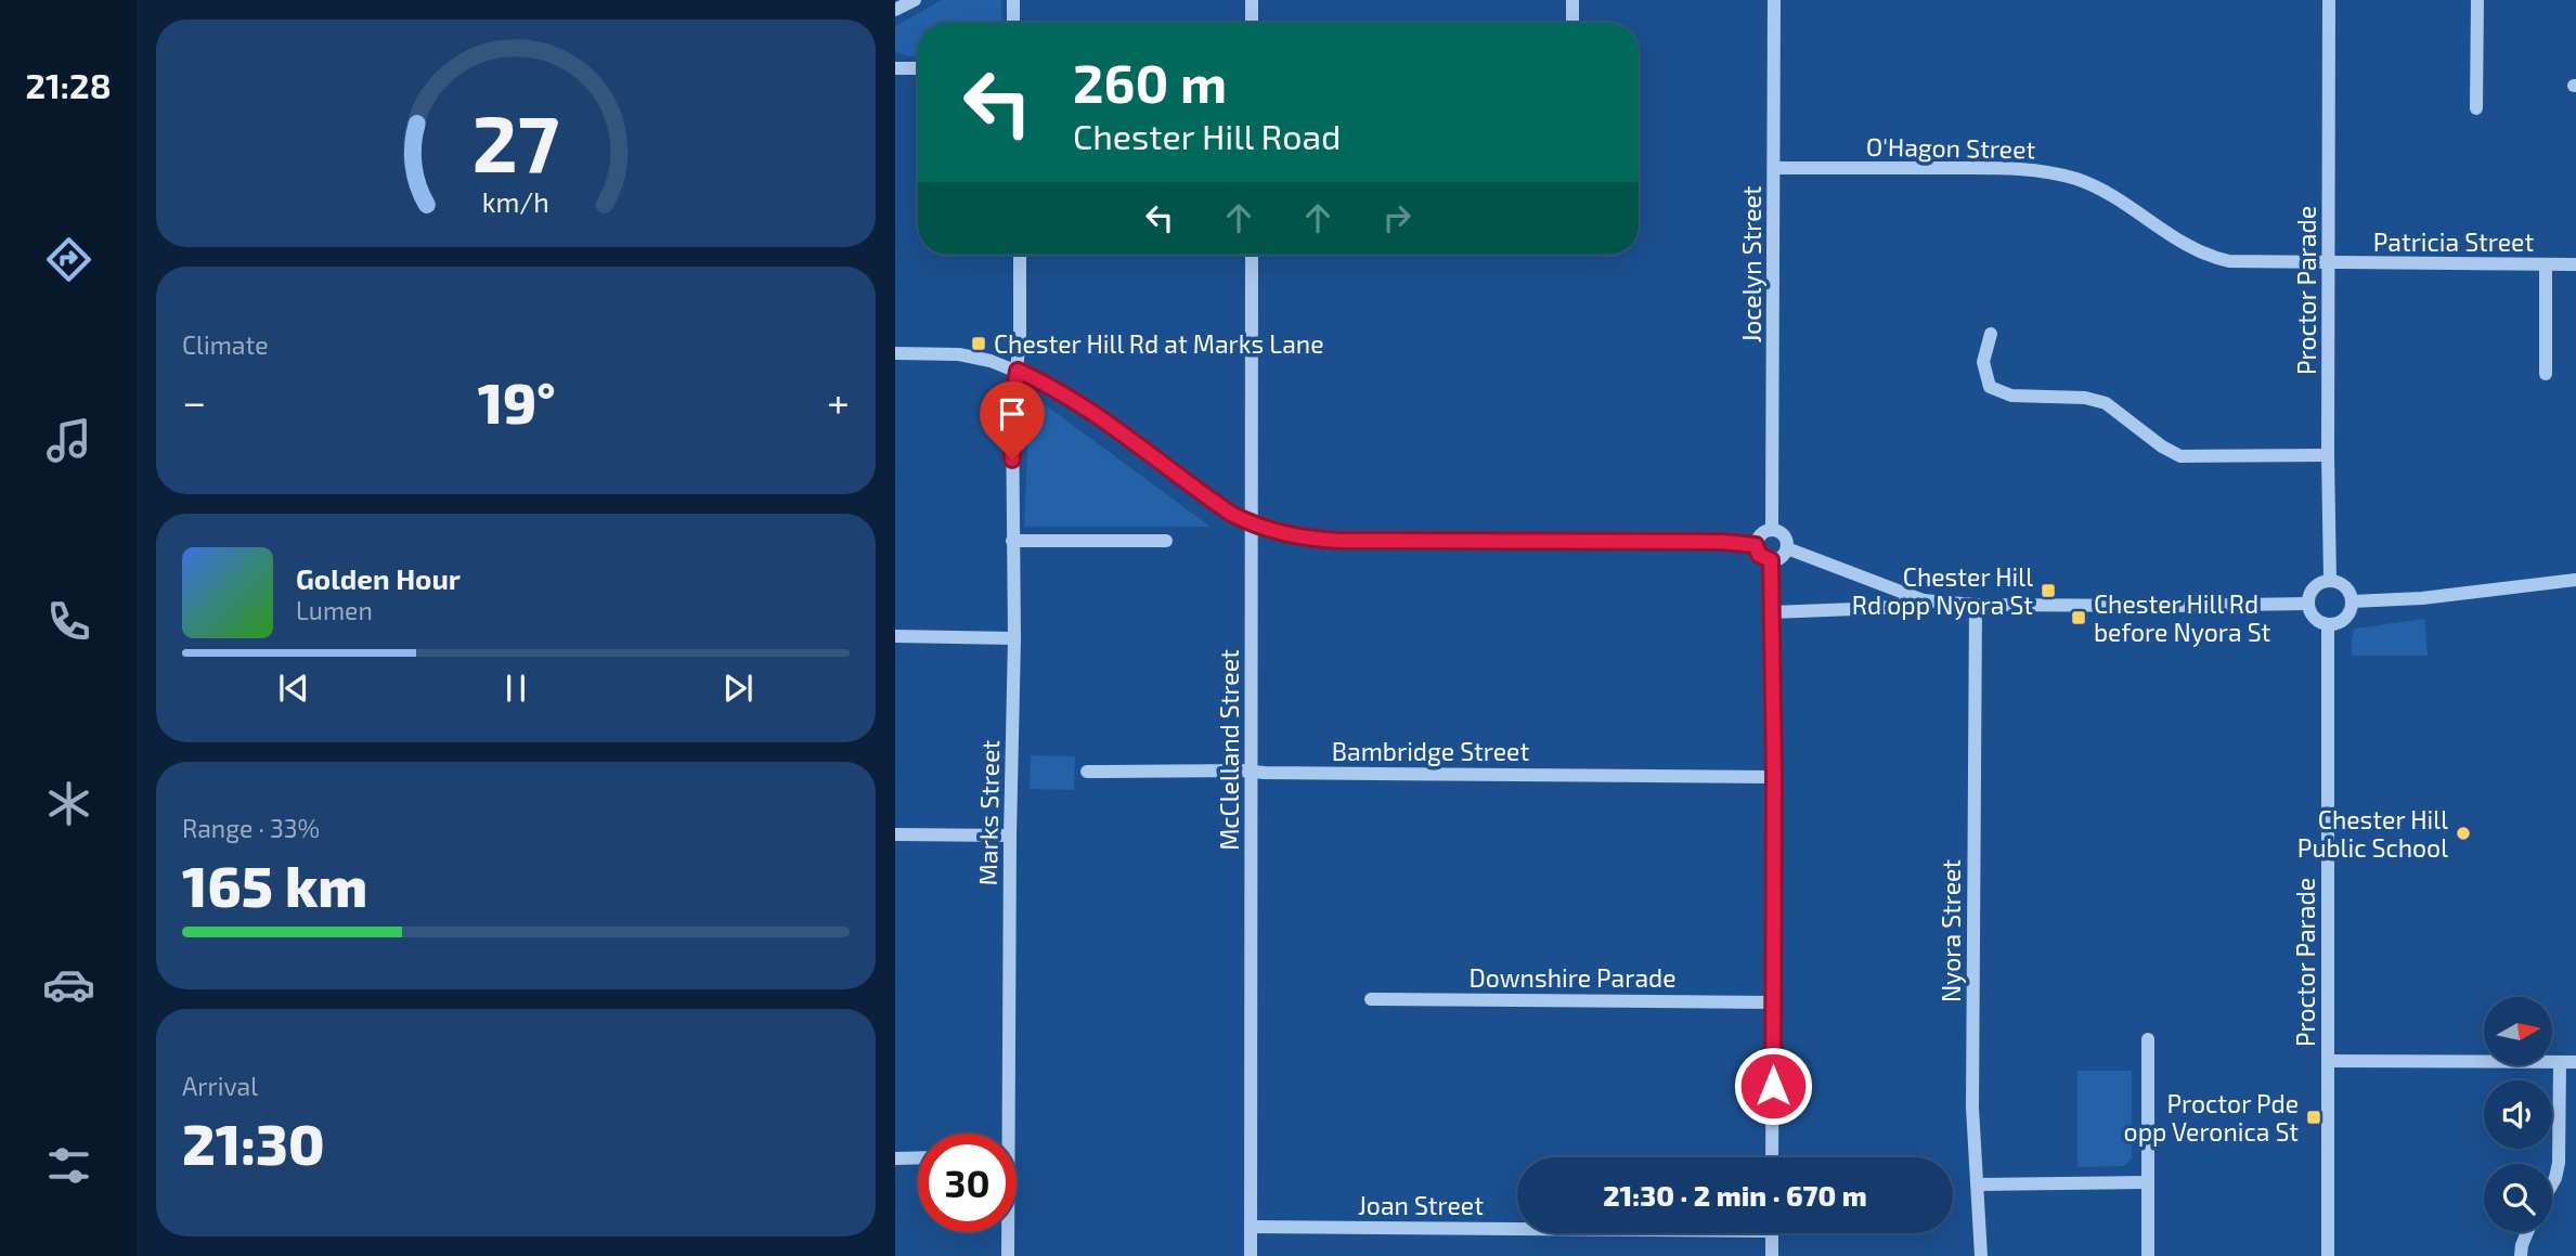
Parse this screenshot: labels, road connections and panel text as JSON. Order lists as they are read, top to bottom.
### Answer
{
  "streets": {
    "street": [
      "O'Hagon Street",
      "Patricia Street",
      "Jocelyn Street",
      "Proctor Parade",
      "McClelland Street",
      "Bambridge Street",
      "Marks Street",
      "Nyora Street",
      "Downshire Parade",
      "Joan Street"
    ]
  },
  "crossings": [
    ["O'Hagon Street", "Patricia Street"],
    ["O'Hagon Street", "Jocelyn Street"],
    ["O'Hagon Street", "Proctor Parade"],
    ["Patricia Street", "Proctor Parade"],
    ["McClelland Street", "Bambridge Street"],
    ["McClelland Street", "Joan Street"]
  ],
  "places": {
    "transit": [
      "Chester Hill Rd at Marks Lane",
      "Chester Hill Rd opp Nyora St",
      "Chester Hill Rd before Nyora St",
      "Proctor Pde opp Veronica St"
    ],
    "other": ["Chester Hill Public School"]
  },
  "north": "right",
  "page": {
    "tabs": "21:28",
    "turn": ["260 m", "Chester Hill Road"],
    "tile": [
      "Climate",
      ["Range · 33%", "165 km"],
      ["Arrival", "21:30"]
    ],
    "heat": ["−", "19°", "+"],
    "song": ["Golden Hour", "Lumen"],
    "limit": "30",
    "trip": "21:30 · 2 min · 670 m",
    "gauge": ["27", "km/h"]
  }
}
